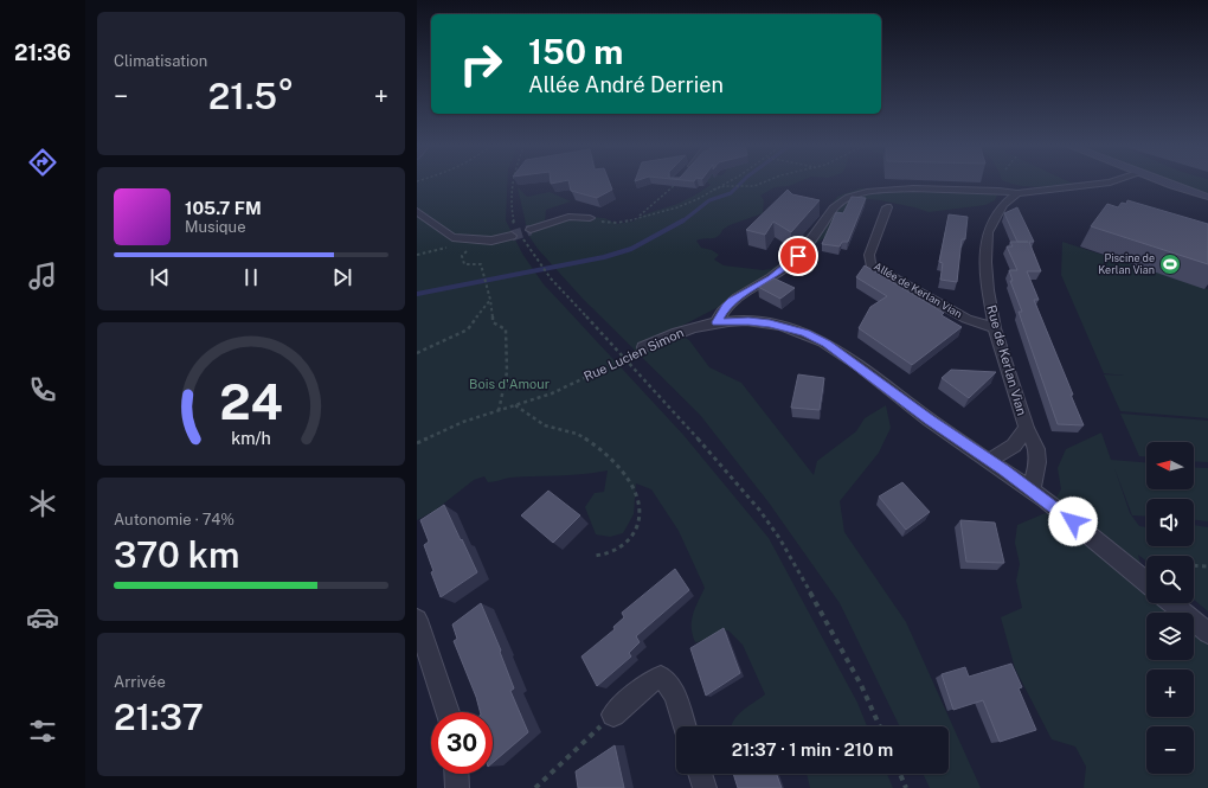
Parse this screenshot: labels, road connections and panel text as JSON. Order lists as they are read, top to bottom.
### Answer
{
  "streets": {
    "street": ["Allée de Kerlan Vian", "Rue Lucien Simon", "Rue de Kerlan Vian"]
  },
  "crossings": [
    ["Allée de Kerlan Vian", "Rue de Kerlan Vian"],
    ["Rue Lucien Simon", "Rue de Kerlan Vian"]
  ],
  "parks": ["Bois d'Amour"],
  "places": {
    "sports": ["Piscine de Kerlan Vian"]
  },
  "north": "left",
  "page": {
    "tabs": "21:36",
    "tile": [
      "Climatisation",
      ["Autonomie · 74%", "370 km"],
      ["Arrivée", "21:37"]
    ],
    "turn": ["150 m", "Allée André Derrien"],
    "heat": ["−", "21.5°", "+"],
    "song": ["105.7 FM", "Musique"],
    "map_buttons": ["+", "−"],
    "limit": "30",
    "trip": "21:37 · 1 min · 210 m",
    "gauge": ["24", "km/h"]
  }
}
